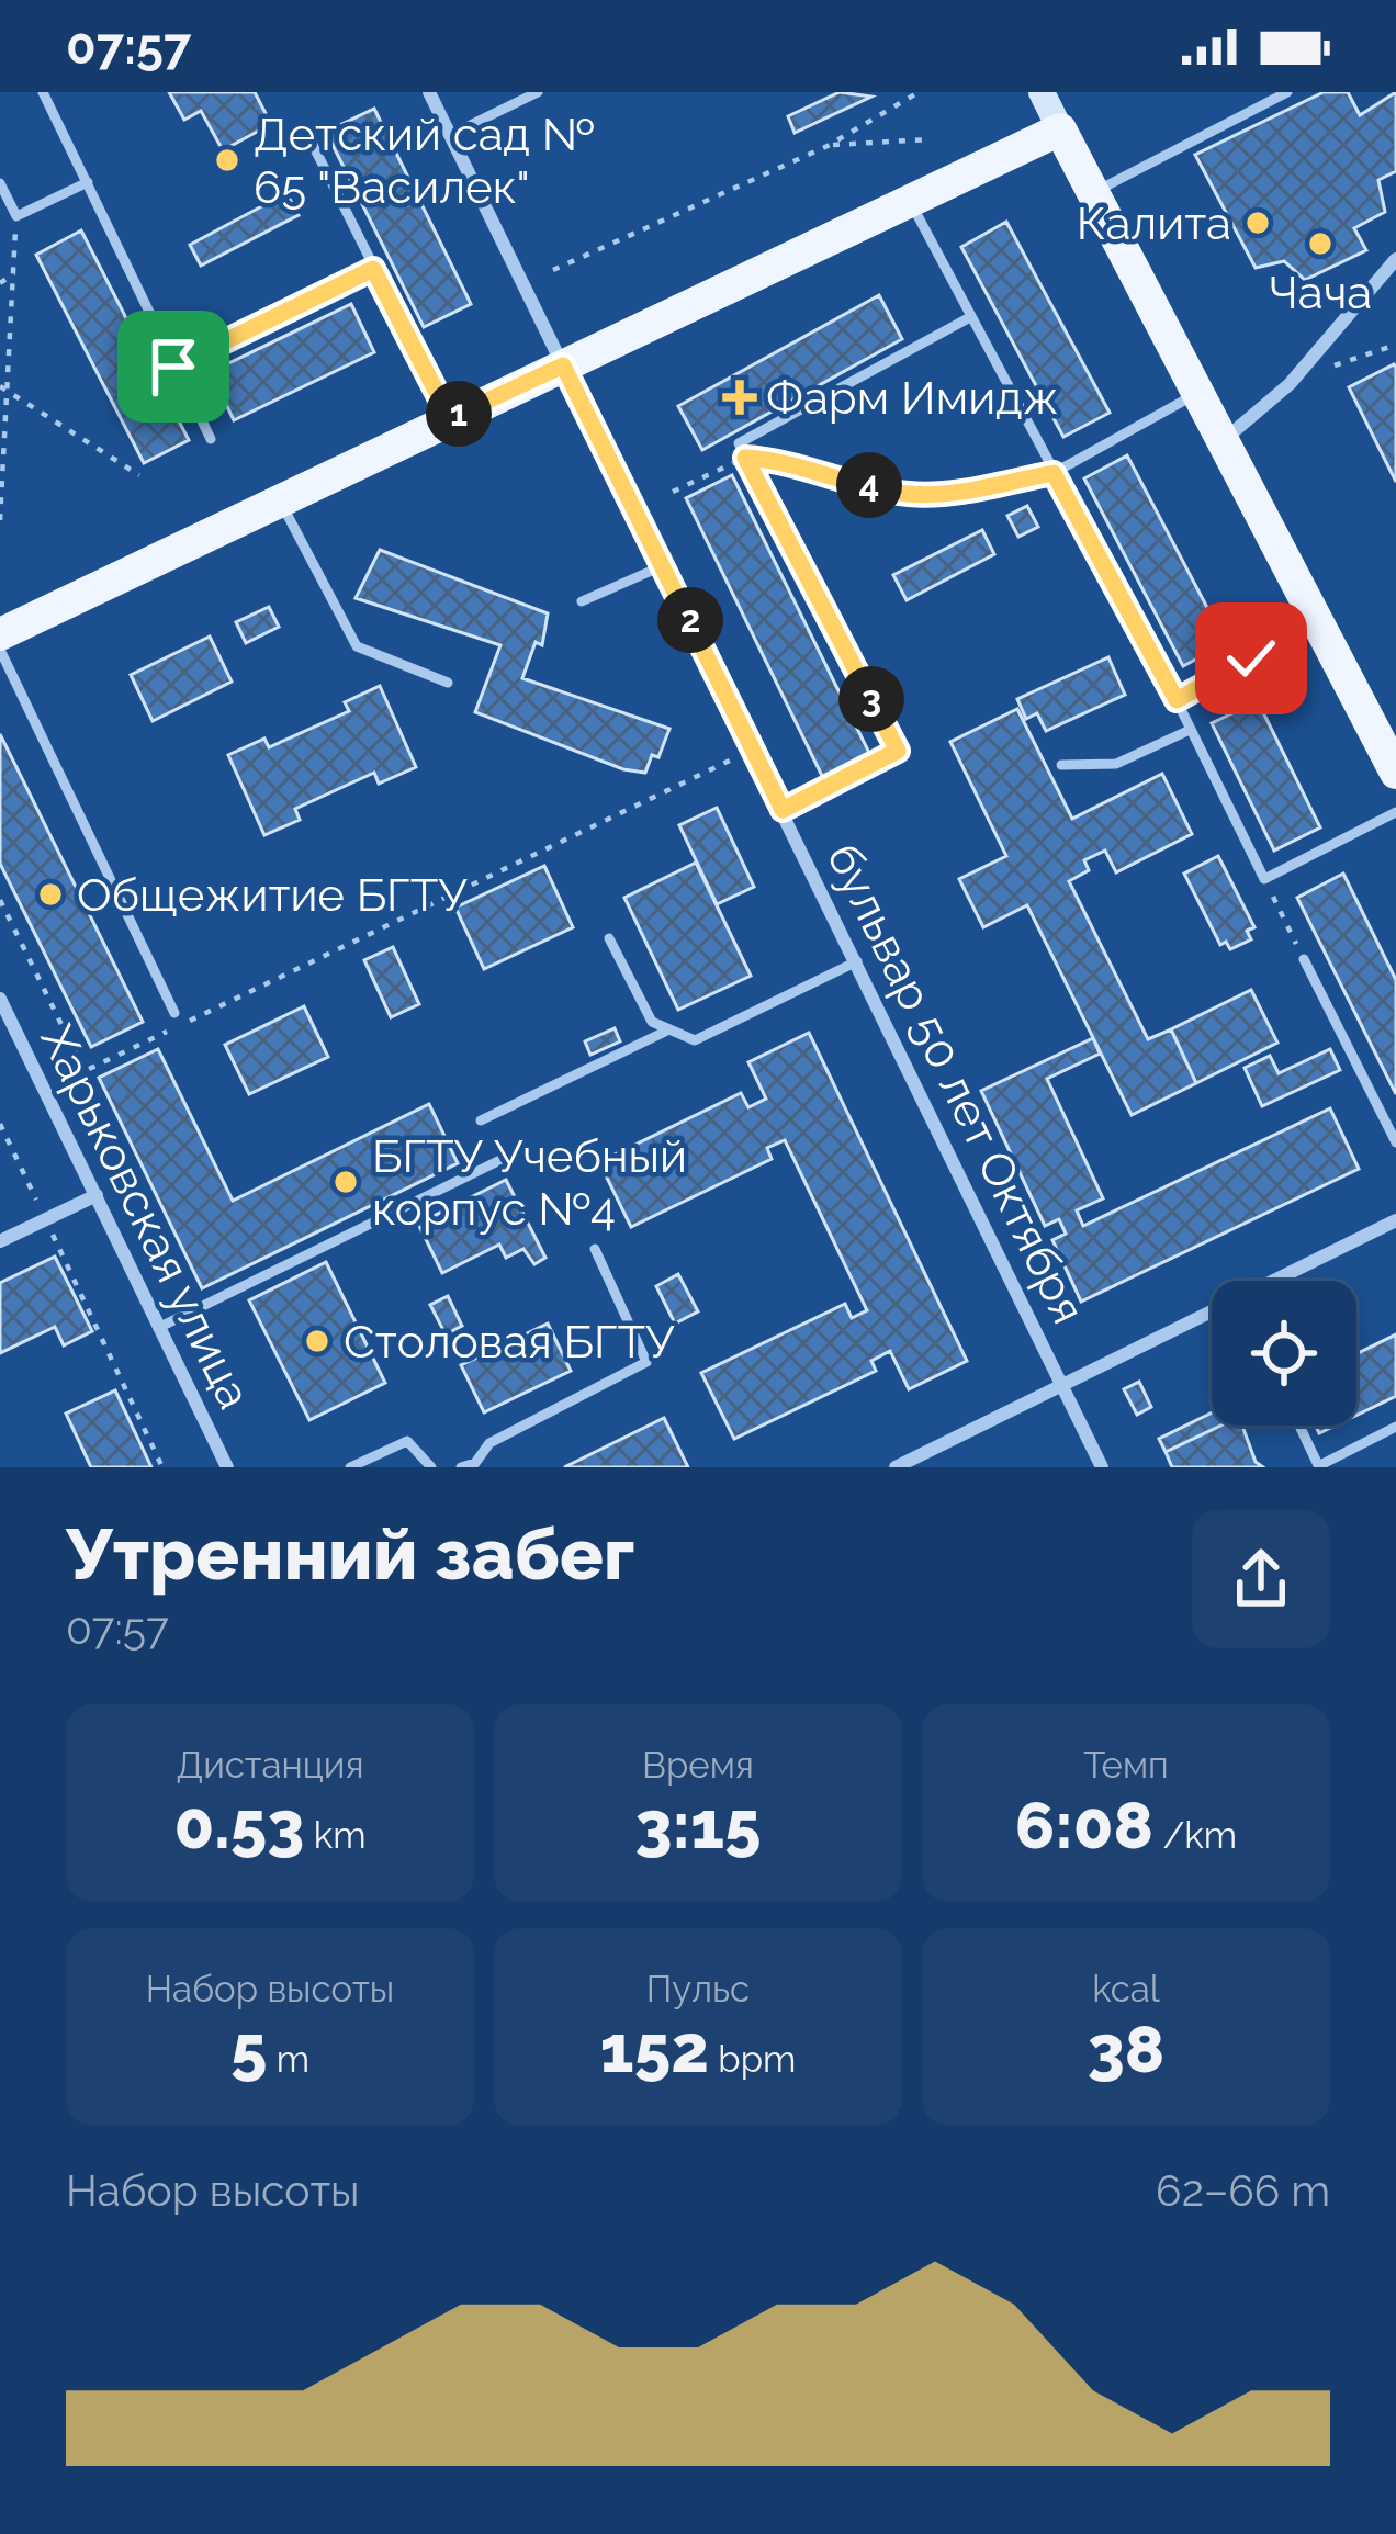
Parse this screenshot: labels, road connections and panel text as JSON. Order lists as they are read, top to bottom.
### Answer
{
  "streets": {
    "street": ["бульвар 50 лет Октября", "Харьковская улица"]
  },
  "places": {
    "other": [
      "Детский сад № 65 \"Василек\"",
      "Калита",
      "Чача",
      "Общежитие БГТУ",
      "БГТУ Учебный корпус №4",
      "Столовая БГТУ"
    ],
    "health": ["Фарм Имидж"]
  },
  "page": {
    "status": "07:57",
    "pins": [
      "1",
      "4",
      "2",
      "3"
    ],
    "heading": ["Утренний забег", "07:57"],
    "stats": [
      ["Дистанция", "0.53 km"],
      ["Время", "3:15"],
      ["Темп", "6:08 /km"],
      ["Набор высоты", "5 m"],
      ["Пульс", "152 bpm"],
      ["kcal", "38"]
    ],
    "chart": ["Набор высоты", "62–66 m"]
  }
}
